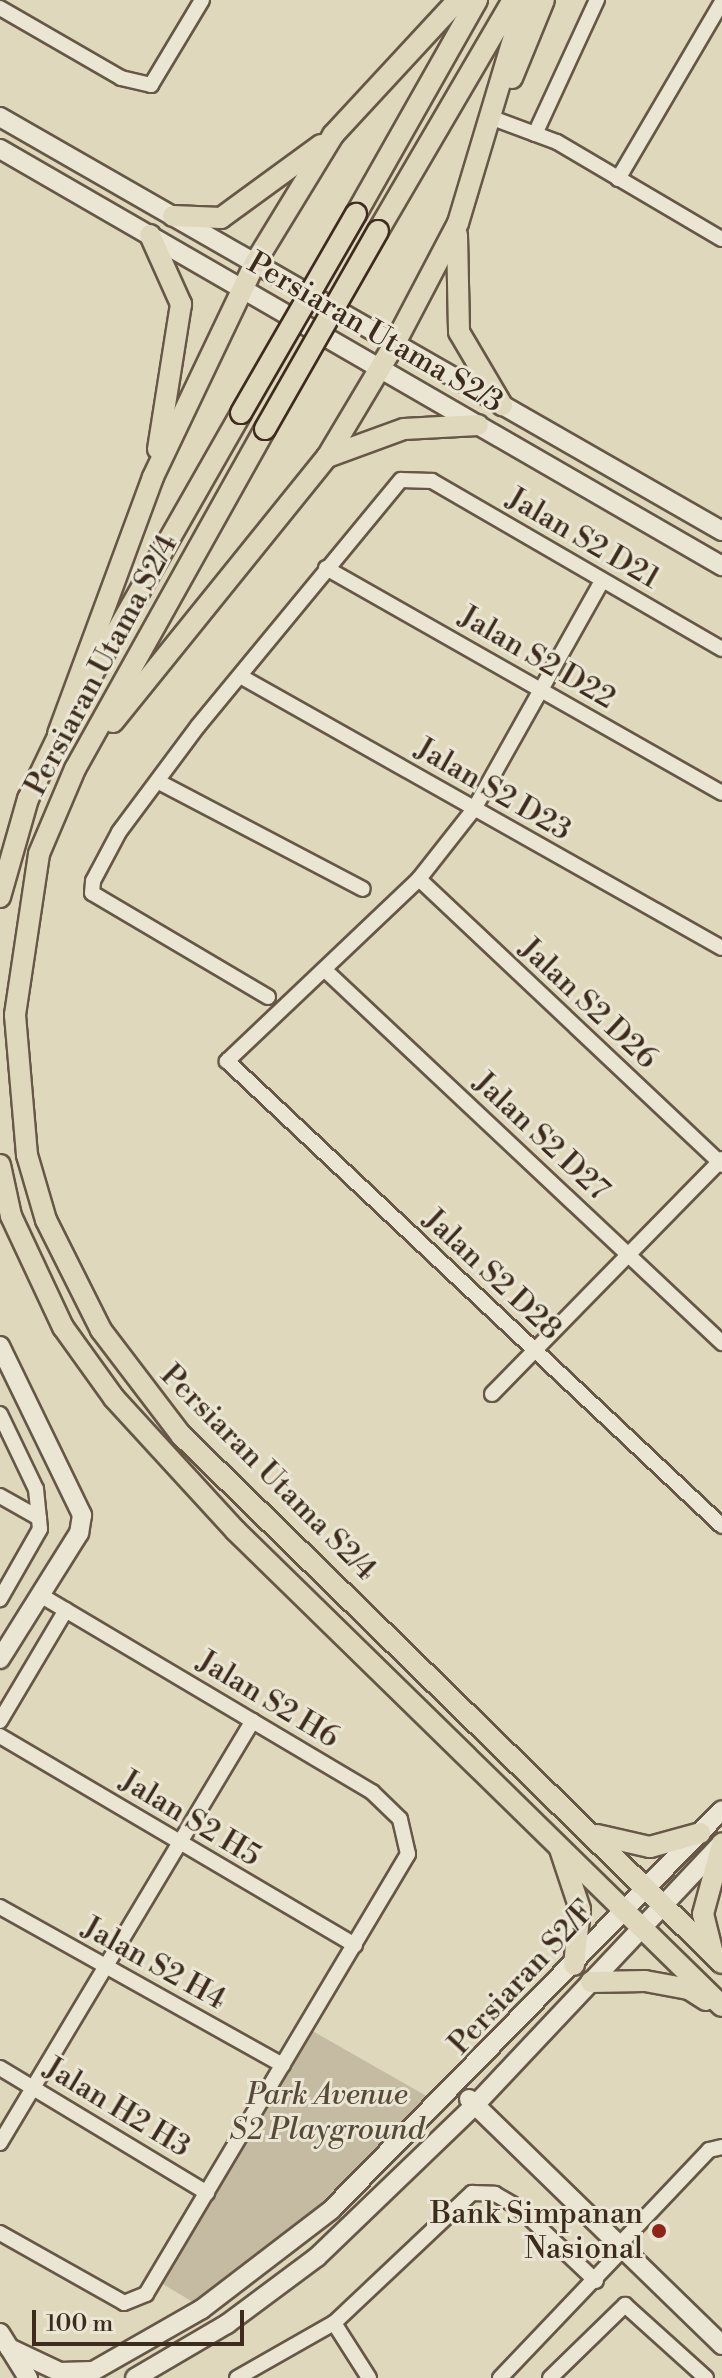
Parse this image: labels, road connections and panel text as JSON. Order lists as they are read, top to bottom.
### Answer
{
  "streets": {
    "main road": ["Persiaran Utama S2/3", "Persiaran Utama S2/4", "Persiaran S2/F"],
    "street": [
      "Jalan S2 D21",
      "Jalan S2 D22",
      "Jalan S2 D23",
      "Jalan S2 D26",
      "Jalan S2 D27",
      "Jalan S2 D28",
      "Jalan S2 H6",
      "Jalan S2 H5",
      "Jalan S2 H4",
      "Jalan H2 H3"
    ]
  },
  "crossings": [
    ["Jalan S2 D21", "Jalan S2 D22"],
    ["Persiaran Utama S2/4", "Persiaran S2/F"],
    ["Jalan S2 D27", "Jalan S2 D28"],
    ["Jalan S2 H6", "Jalan S2 H5"],
    ["Jalan S2 H6", "Jalan S2 H4"],
    ["Jalan S2 H6", "Jalan H2 H3"]
  ],
  "parks": ["Park Avenue S2 Playground"],
  "places": ["Bank Simpanan Nasional"],
  "scale_bar": "100 m"
}
